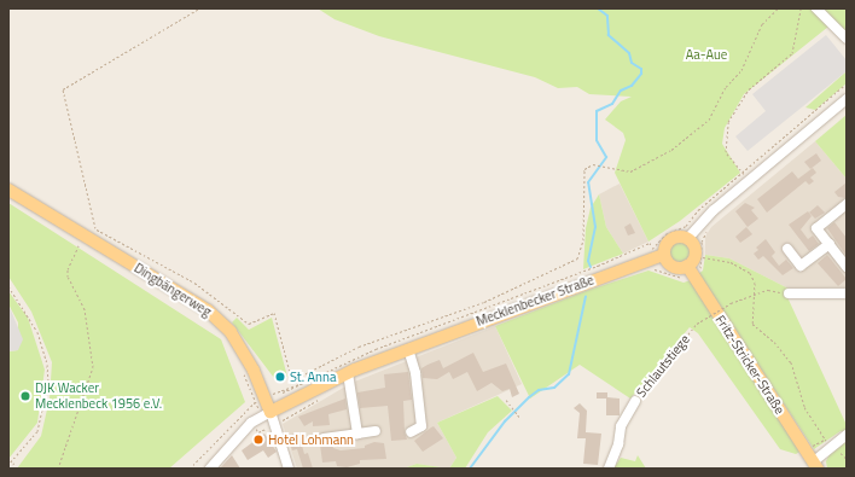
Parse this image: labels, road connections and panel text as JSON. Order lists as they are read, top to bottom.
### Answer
{
  "streets": {
    "main road": ["Dingbängerweg", "Mecklenbecker Straße", "Fritz-Stricker-Straße"],
    "street": ["Schlautstiege"]
  },
  "crossings": [
    ["Dingbängerweg", "Mecklenbecker Straße"],
    ["Mecklenbecker Straße", "Fritz-Stricker-Straße"]
  ],
  "parks": ["Aa-Aue"],
  "places": ["St. Anna", "DJK Wacker Mecklenbeck 1956 e.V.", "Hotel Lohmann"]
}
